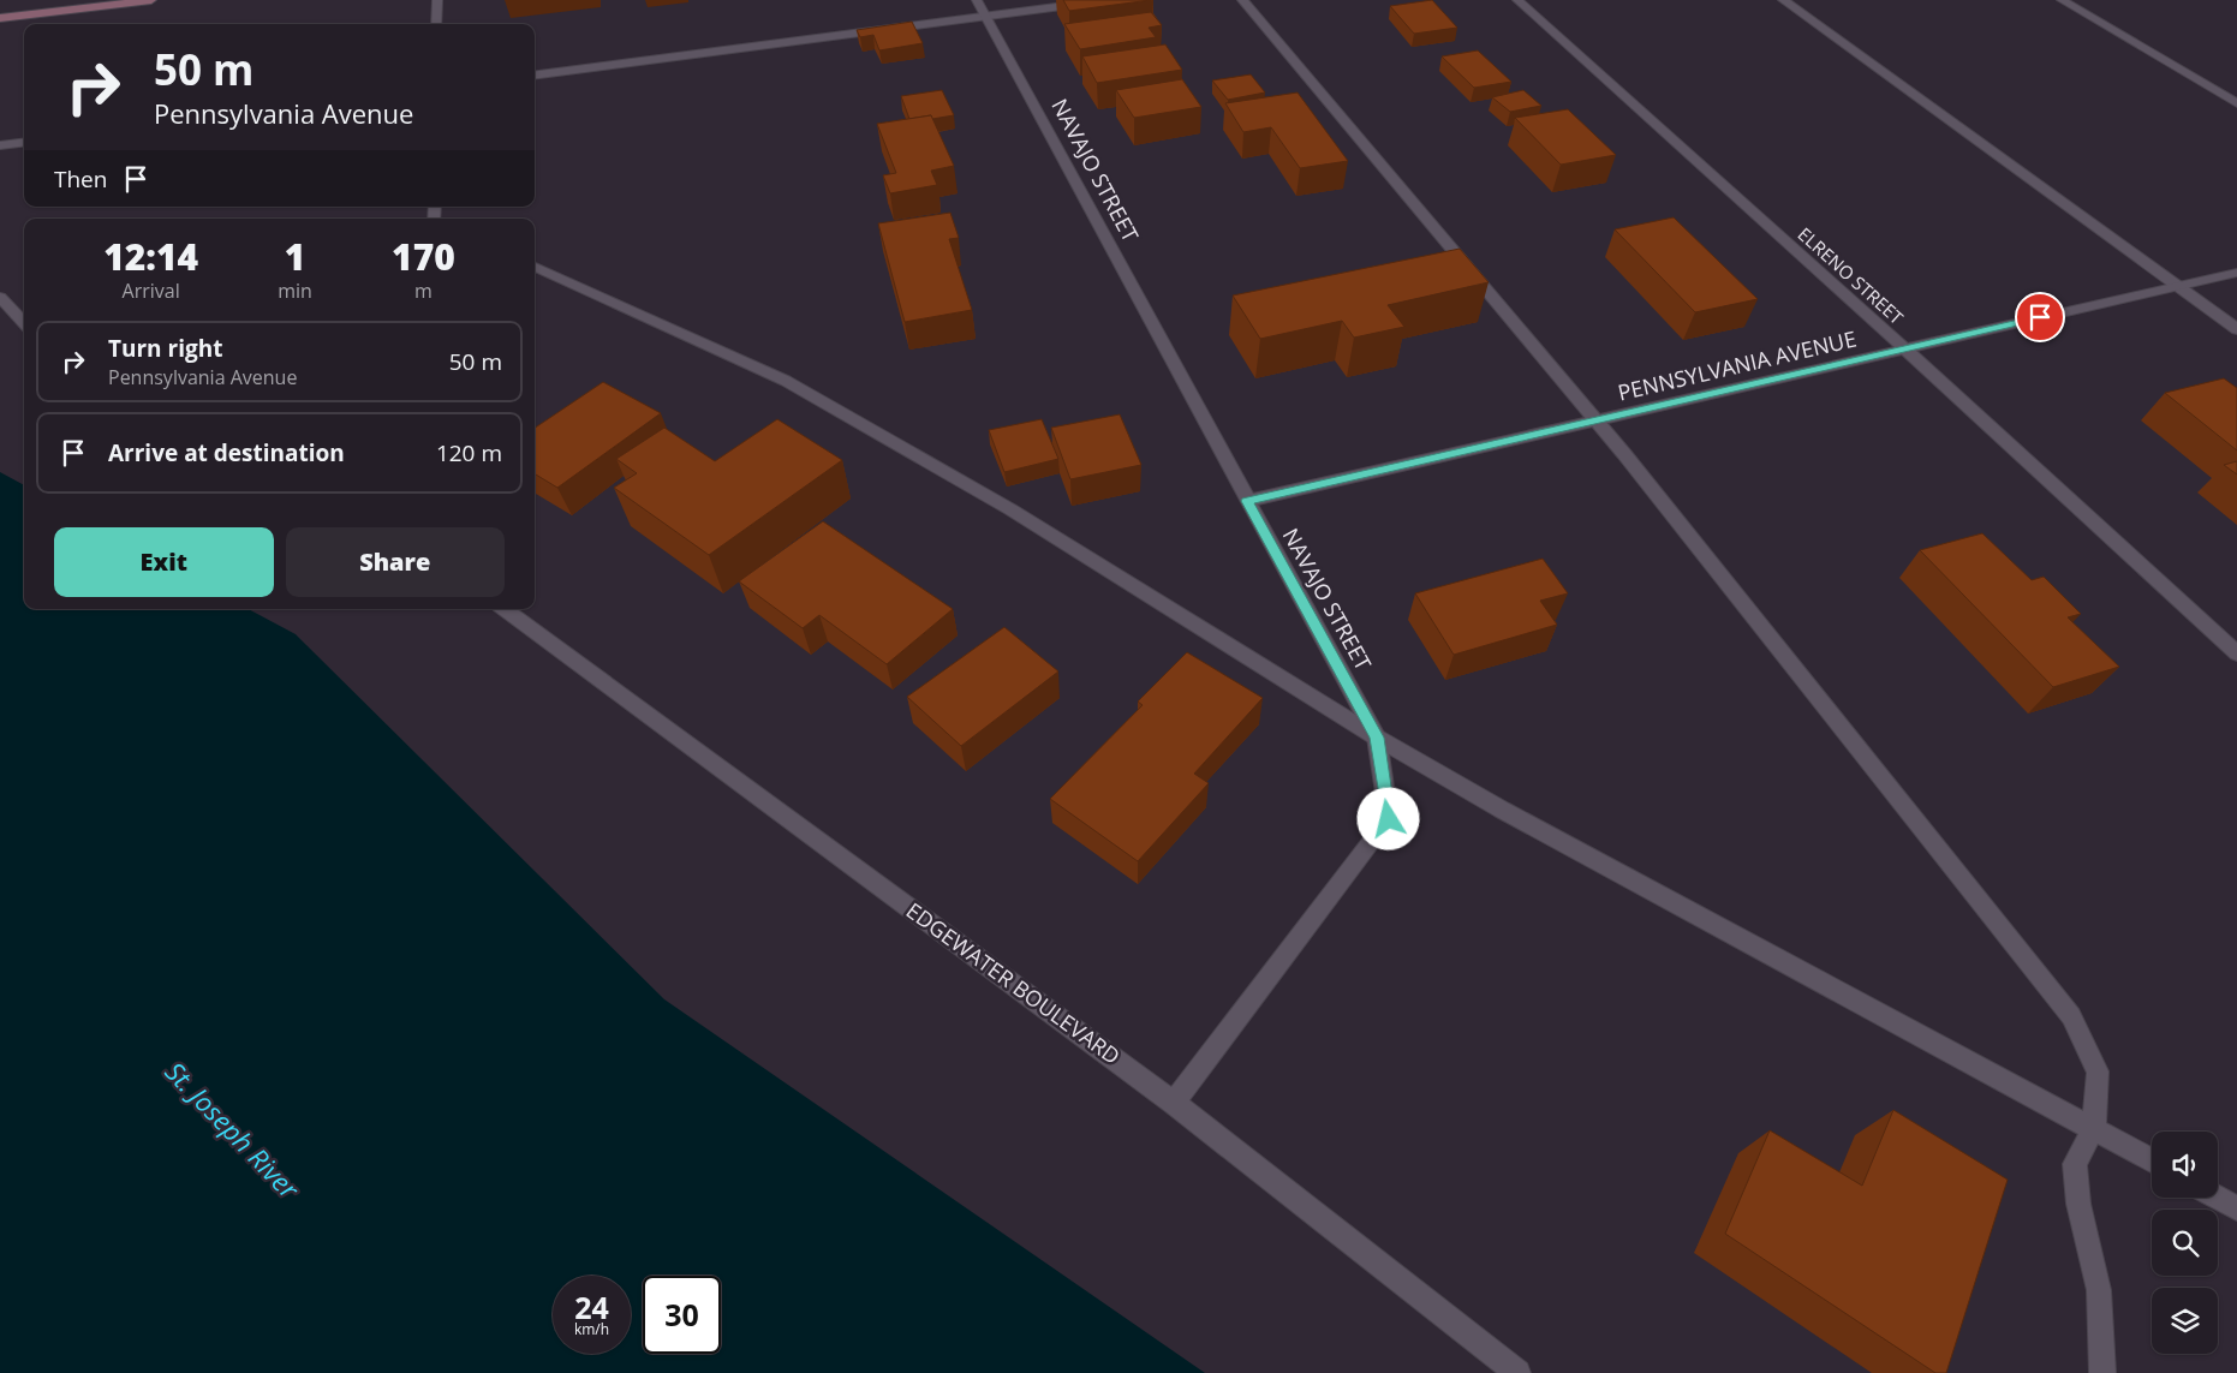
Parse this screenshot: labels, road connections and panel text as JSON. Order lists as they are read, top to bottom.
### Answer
{
  "streets": {
    "street": [
      "NAVAJO STREET",
      "ELRENO STREET",
      "PENNSYLVANIA AVENUE",
      "EDGEWATER BOULEVARD"
    ]
  },
  "crossings": [
    ["NAVAJO STREET", "PENNSYLVANIA AVENUE"],
    ["NAVAJO STREET", "EDGEWATER BOULEVARD"],
    ["ELRENO STREET", "PENNSYLVANIA AVENUE"]
  ],
  "water": ["St. Joseph River"],
  "page": {
    "turn": ["50 m", "Pennsylvania Avenue"],
    "then": "Then",
    "eta": [
      "12:14",
      "Arrival",
      "1",
      "min",
      "170",
      "m"
    ],
    "list": [
      {
        "name": "Turn right",
        "note": "Pennsylvania Avenue",
        "value": "50 m"
      },
      {
        "name": "Arrive at destination",
        "value": "120 m"
      }
    ],
    "buttons": ["Exit", "Share"],
    "speed": "24 km/h",
    "limit": "30"
  }
}
